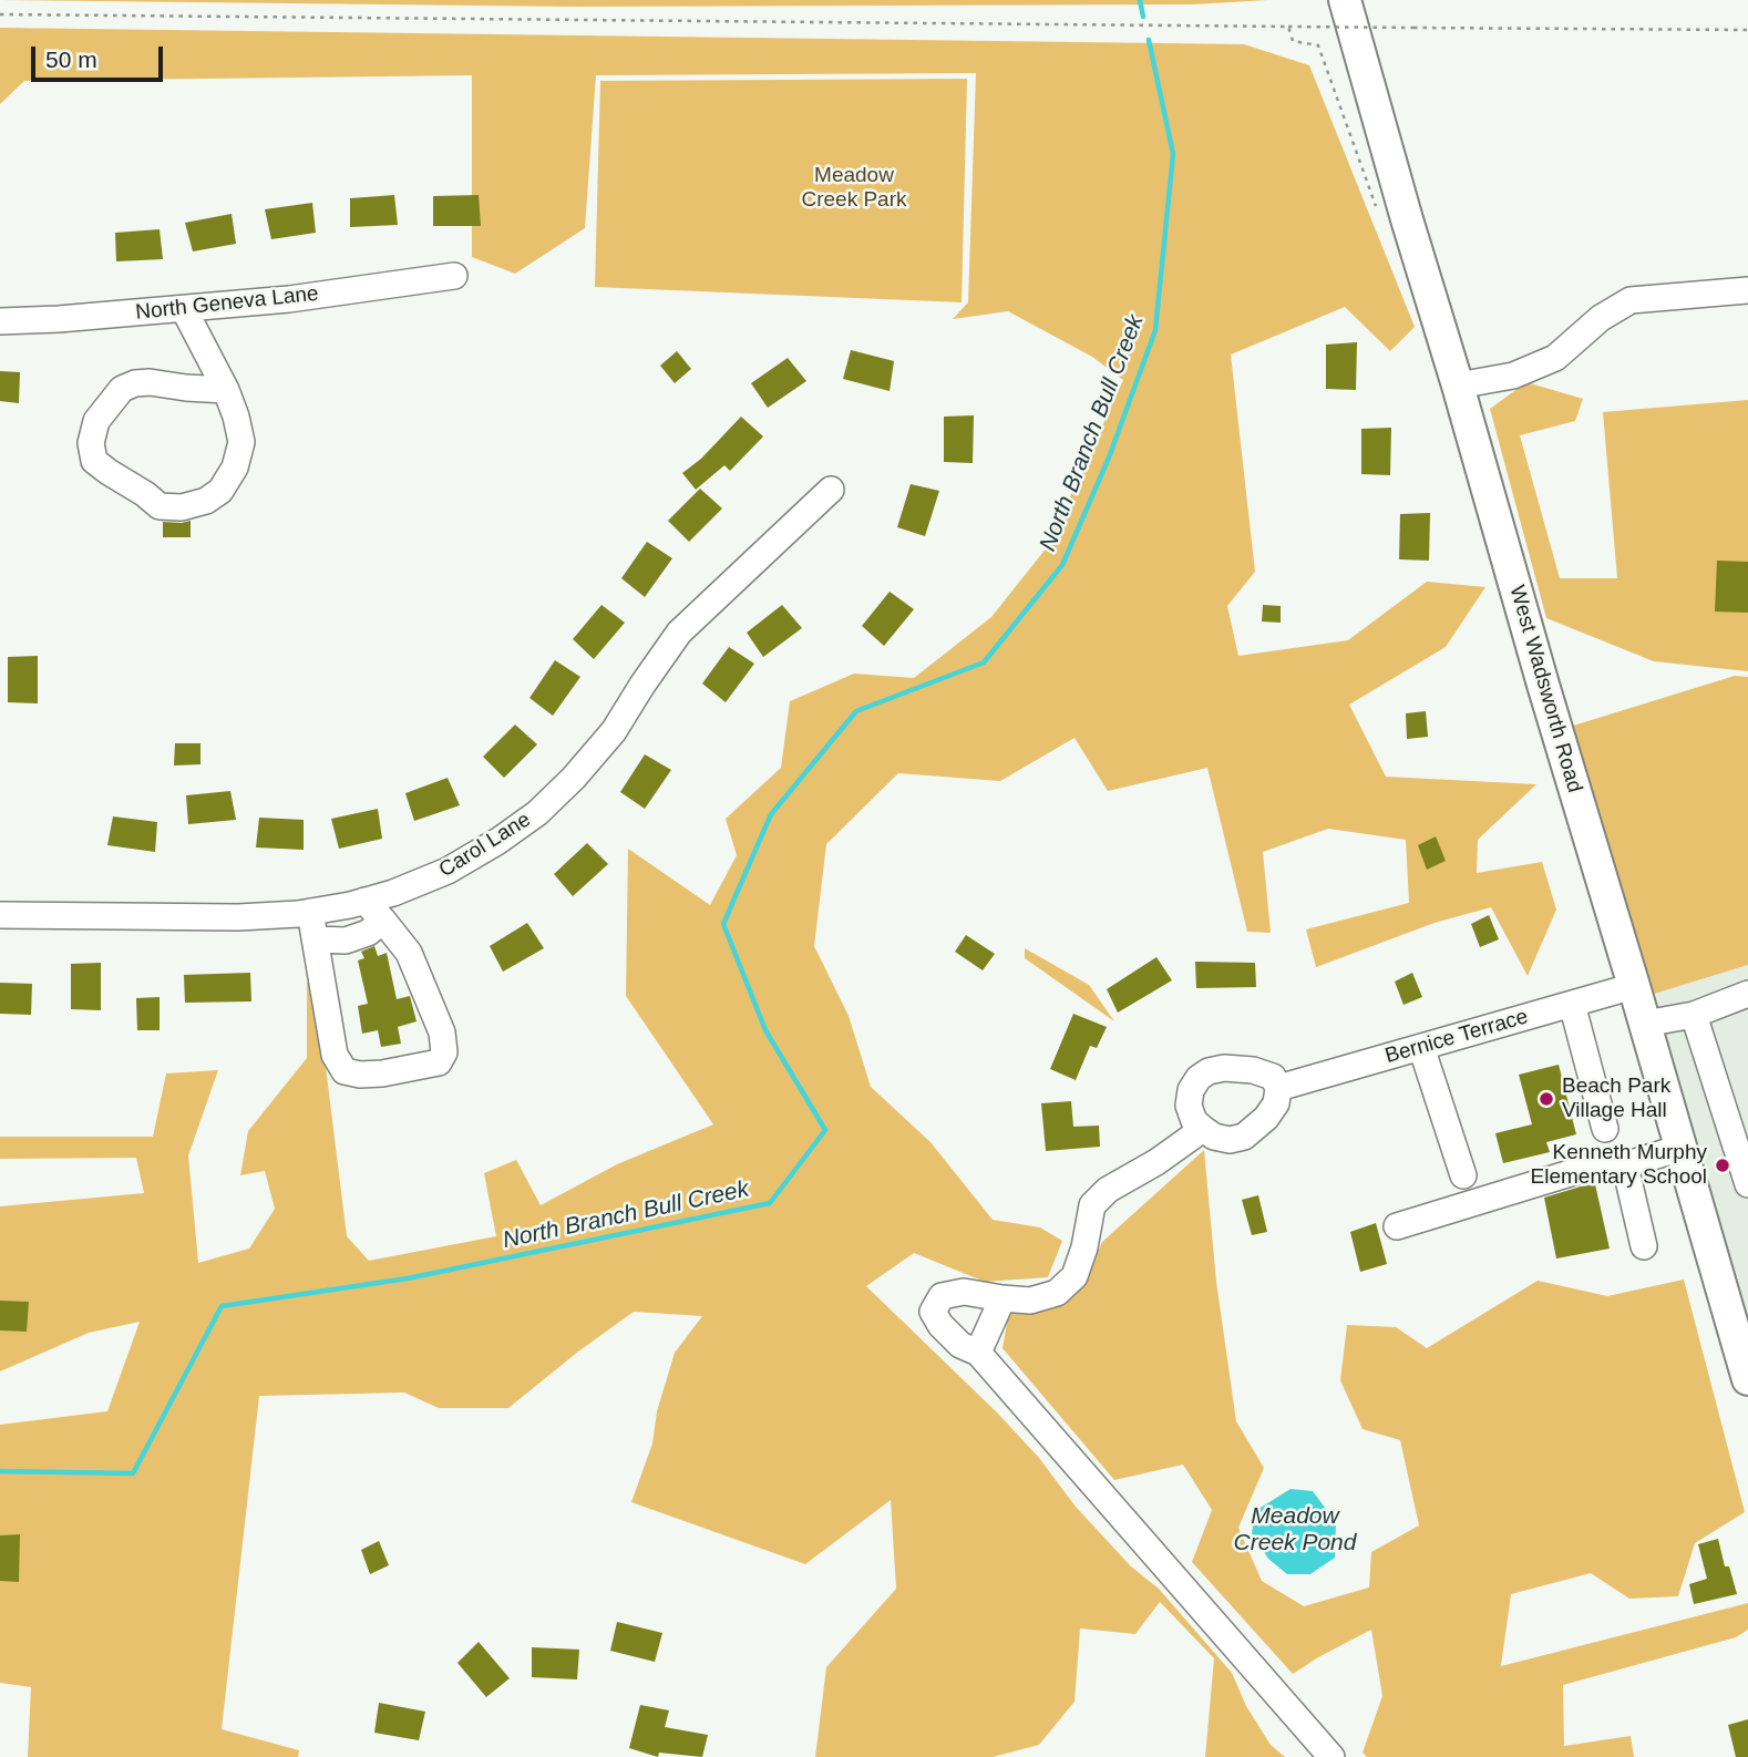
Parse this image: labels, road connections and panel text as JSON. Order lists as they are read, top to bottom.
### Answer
{
  "streets": {
    "main road": ["West Wadsworth Road"],
    "street": ["North Geneva Lane", "Carol Lane", "Bernice Terrace"]
  },
  "crossings": [
    ["West Wadsworth Road", "Bernice Terrace"]
  ],
  "water": ["North Branch Bull Creek", "Meadow Creek Pond"],
  "parks": ["Meadow Creek Park"],
  "places": ["Beach Park Village Hall", "Kenneth Murphy Elementary School"],
  "scale_bar": "50 m"
}
